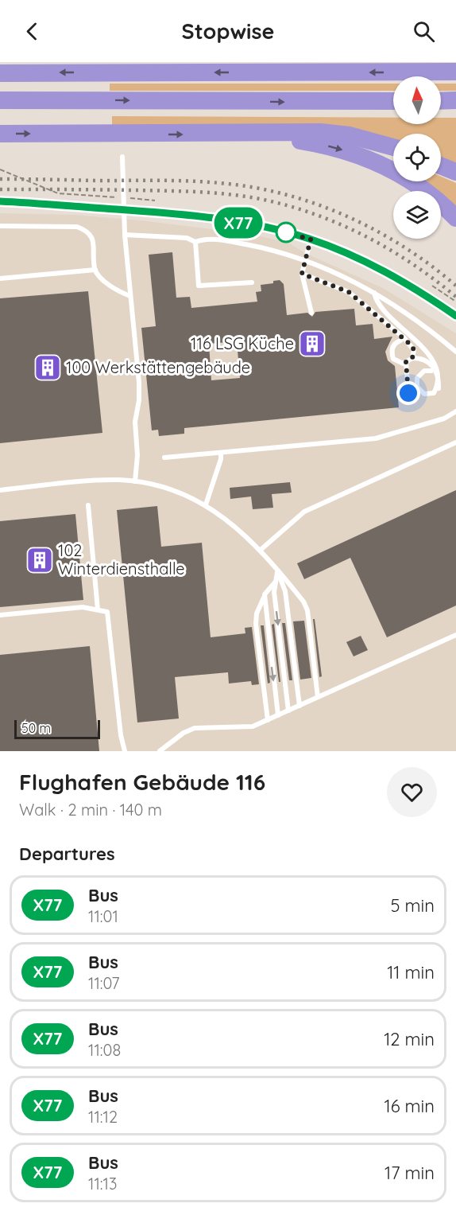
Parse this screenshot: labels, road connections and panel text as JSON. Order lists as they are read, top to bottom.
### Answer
{
  "places": {
    "building": ["116 LSG Küche", "100 Werkstättengebäude", "102 Winterdiensthalle"]
  },
  "lines": ["bus line X77"],
  "scale_bar": "50 m",
  "north": "top",
  "page": {
    "header": "Stopwise",
    "on_map": "X77",
    "scale": "50 m",
    "heading": [
      ["Flughafen Gebäude 116", "Walk · 2 min · 140 m"],
      "Departures"
    ],
    "list": [
      {
        "mark": "X77",
        "name": "Bus",
        "note": "11:01",
        "value": "5 min"
      },
      {
        "mark": "X77",
        "name": "Bus",
        "note": "11:07",
        "value": "11 min"
      },
      {
        "mark": "X77",
        "name": "Bus",
        "note": "11:08",
        "value": "12 min"
      },
      {
        "mark": "X77",
        "name": "Bus",
        "note": "11:12",
        "value": "16 min"
      },
      {
        "mark": "X77",
        "name": "Bus",
        "note": "11:13",
        "value": "17 min"
      }
    ]
  }
}
